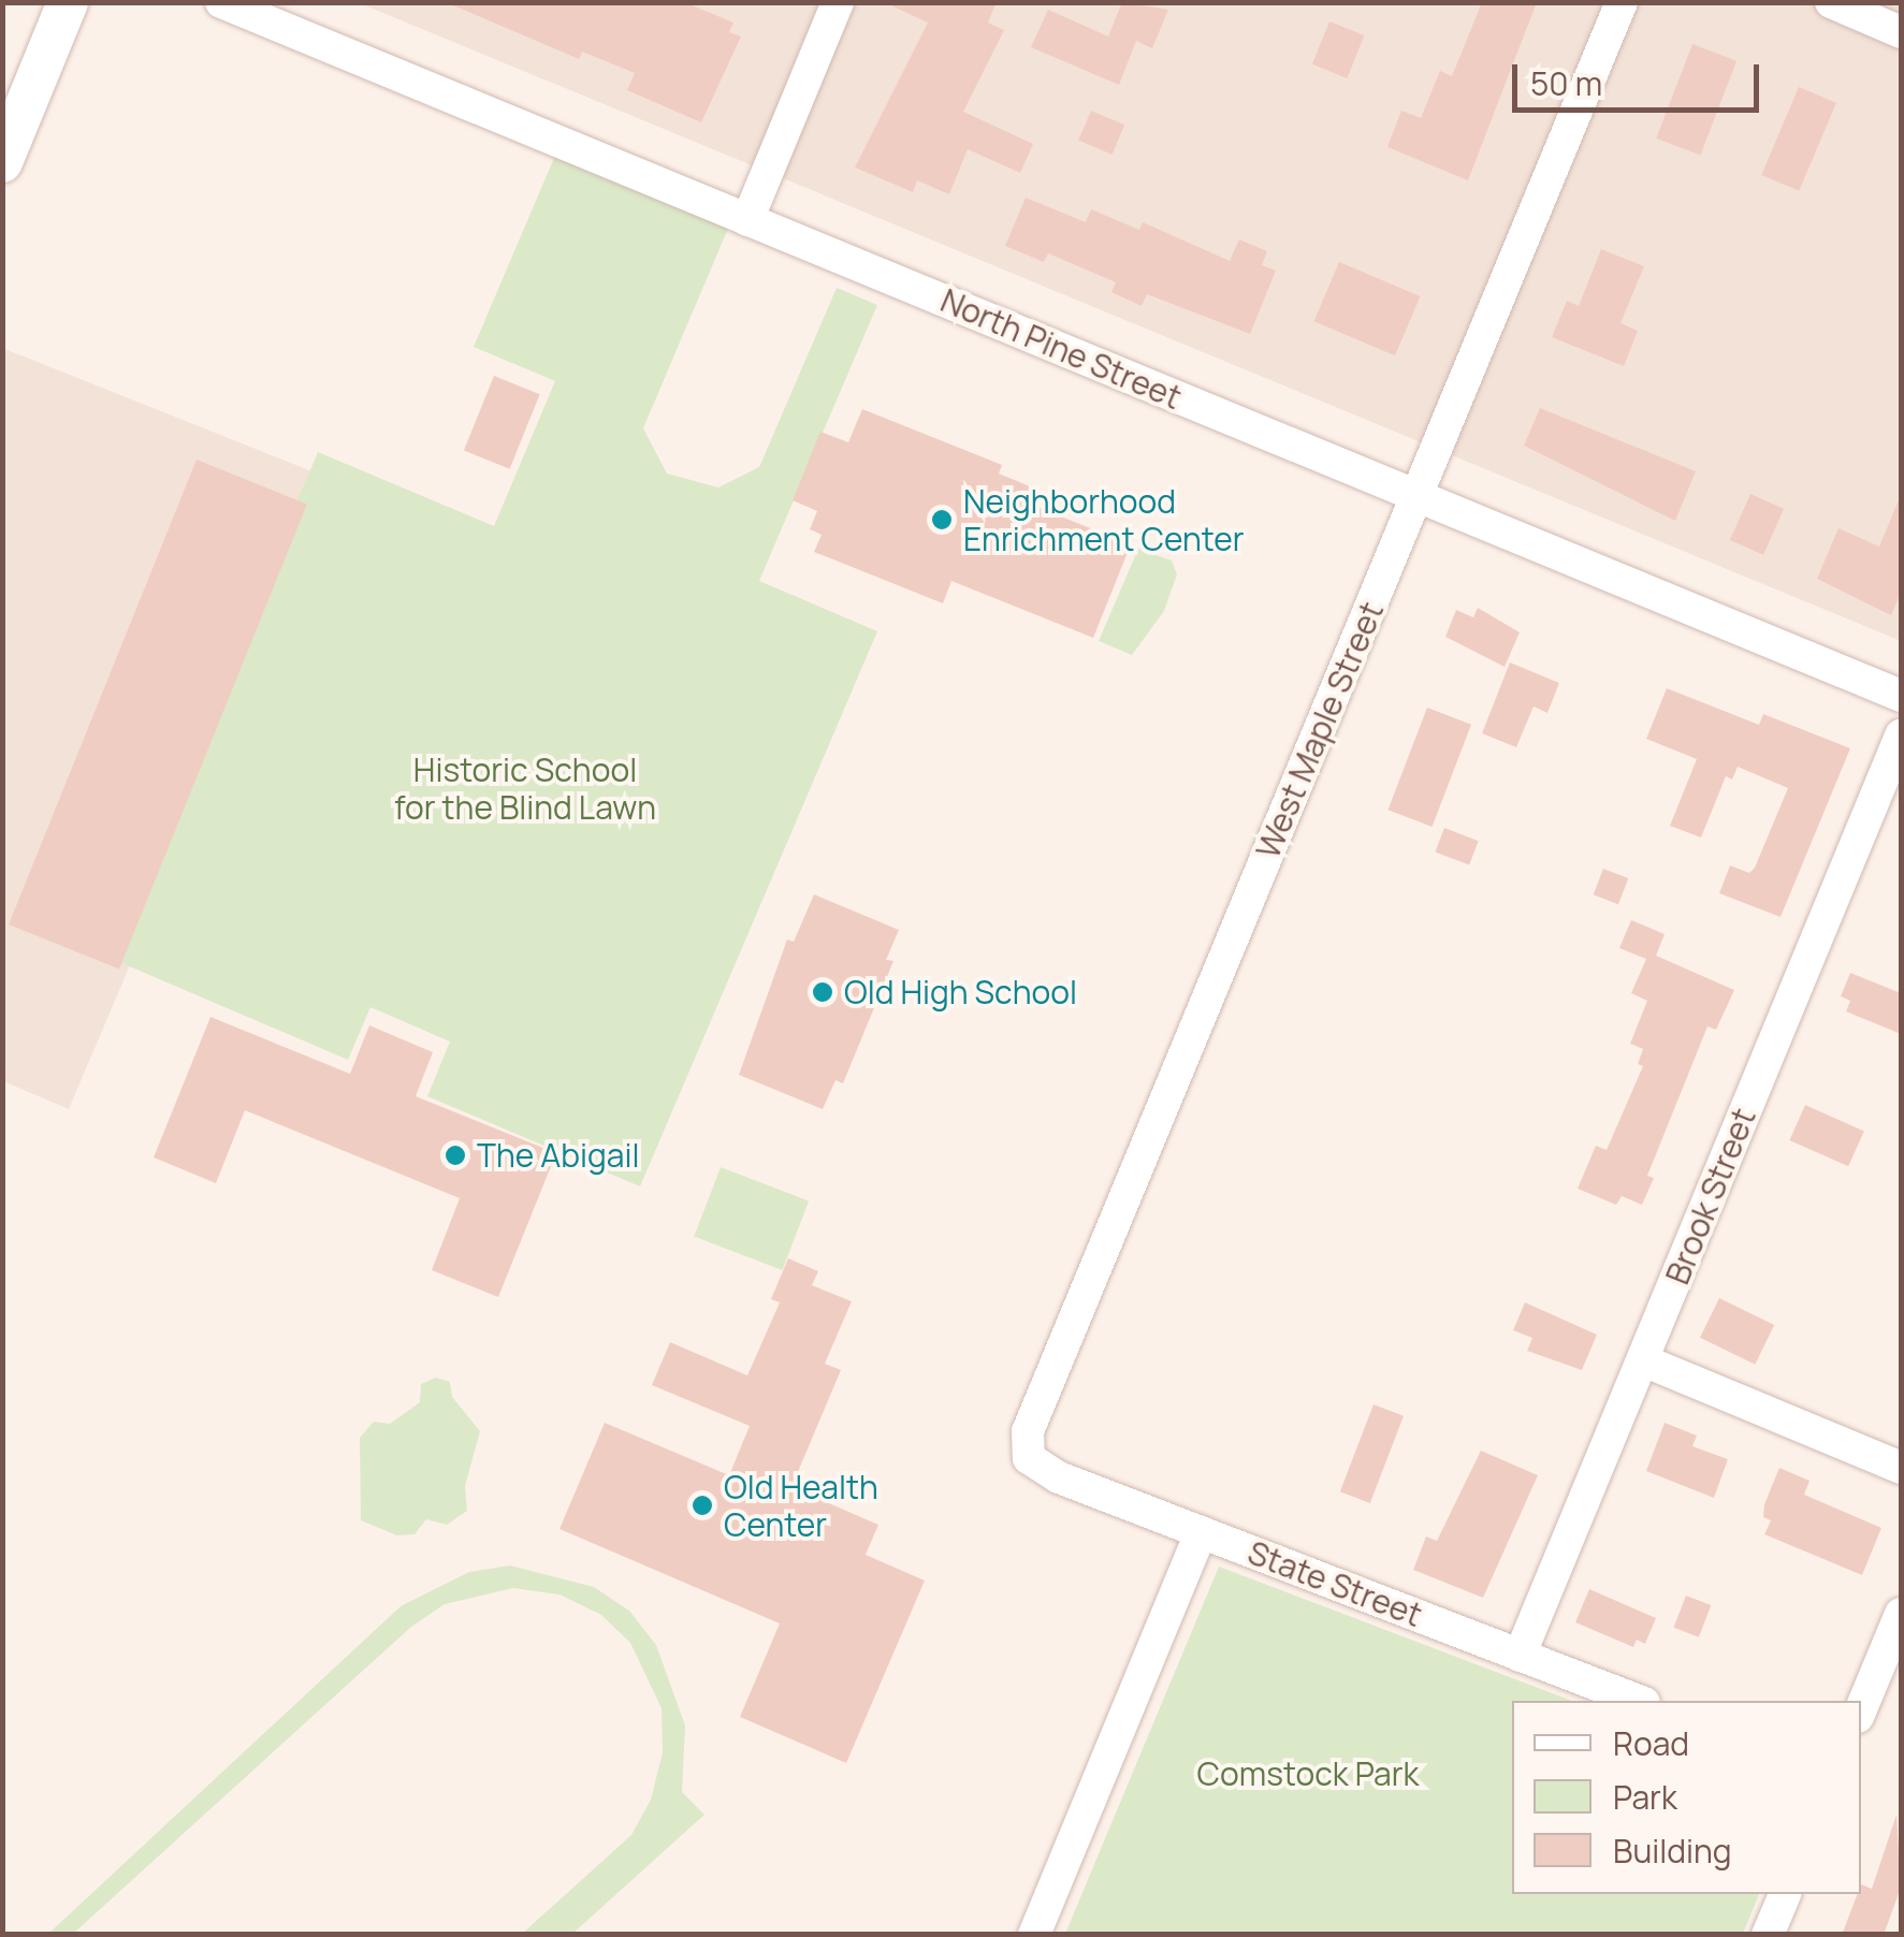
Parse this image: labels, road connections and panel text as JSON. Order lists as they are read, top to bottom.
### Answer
{
  "streets": {
    "street": [
      "North Pine Street",
      "West Maple Street",
      "Brook Street",
      "State Street"
    ]
  },
  "crossings": [
    ["North Pine Street", "West Maple Street"],
    ["West Maple Street", "State Street"],
    ["Brook Street", "State Street"]
  ],
  "parks": ["Historic School for the Blind Lawn", "Comstock Park"],
  "places": [
    "Neighborhood Enrichment Center",
    "Old High School",
    "The Abigail",
    "Old Health Center"
  ],
  "legend": ["Road", "Park", "Building"],
  "scale_bar": "50 m"
}
